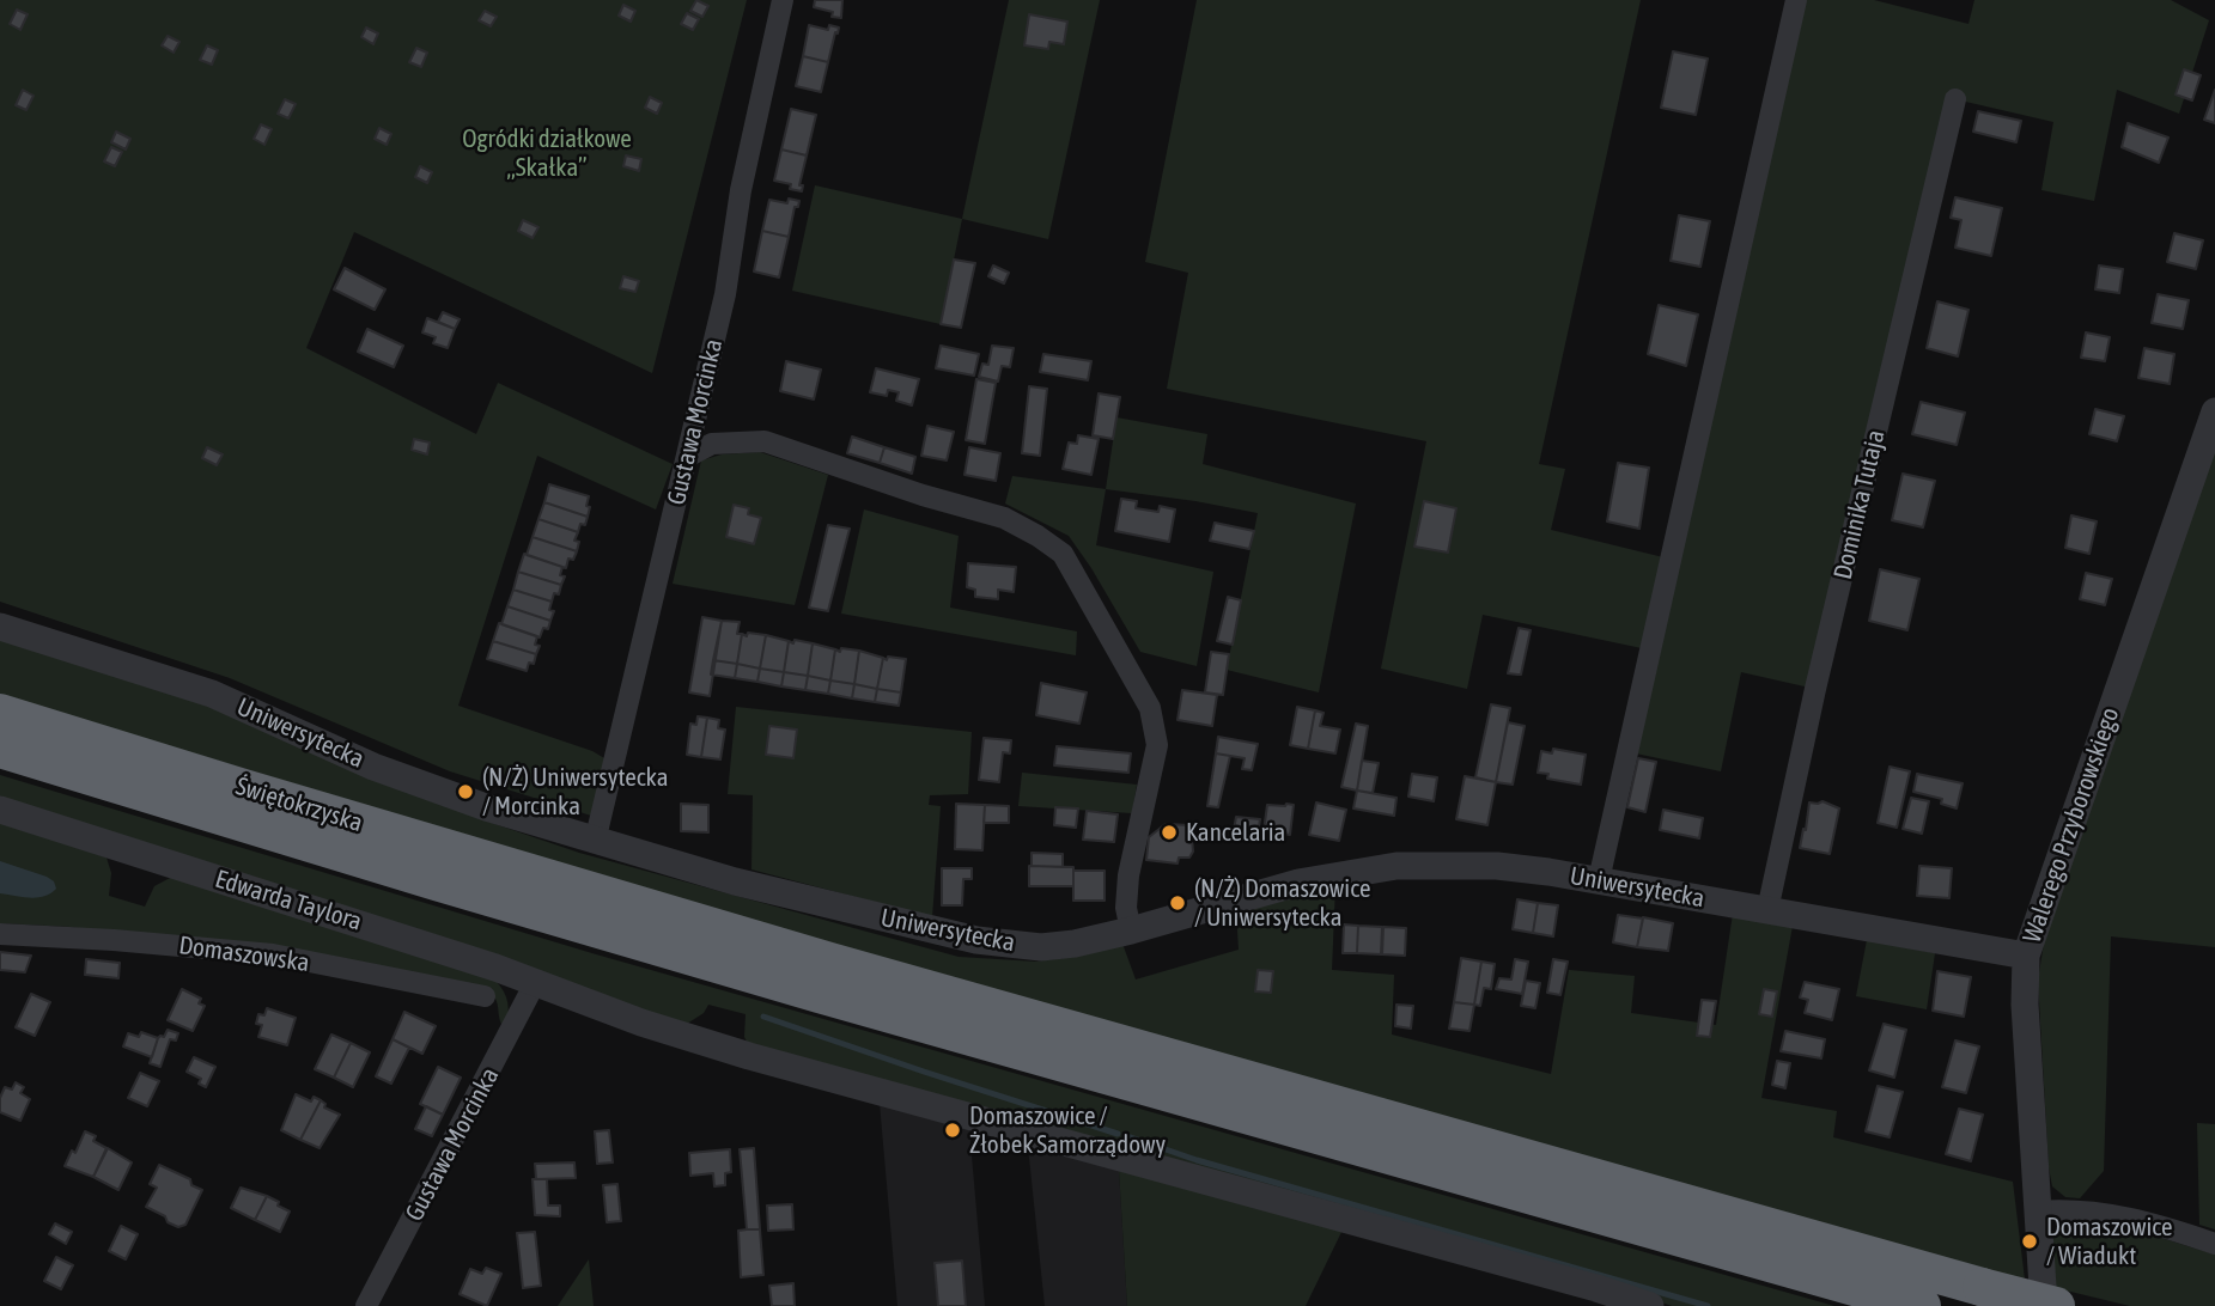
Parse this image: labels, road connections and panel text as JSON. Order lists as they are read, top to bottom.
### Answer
{
  "streets": {
    "highway": ["Świętokrzyska"],
    "street": [
      "Gustawa Morcinka",
      "Dominika Tutaja",
      "Uniwersytecka",
      "Walerego Przyborowskiego",
      "Edwarda Taylora",
      "Domaszowska"
    ]
  },
  "crossings": [
    ["Gustawa Morcinka", "Uniwersytecka"],
    ["Gustawa Morcinka", "Edwarda Taylora"],
    ["Dominika Tutaja", "Uniwersytecka"],
    ["Uniwersytecka", "Walerego Przyborowskiego"]
  ],
  "parks": ["Ogródki działkowe „Skałka”"],
  "places": [
    "(N/Ż) Uniwersytecka / Morcinka",
    "Kancelaria",
    "(N/Ż) Domaszowice / Uniwersytecka",
    "Domaszowice / Żłobek Samorządowy",
    "Domaszowice / Wiadukt"
  ]
}
